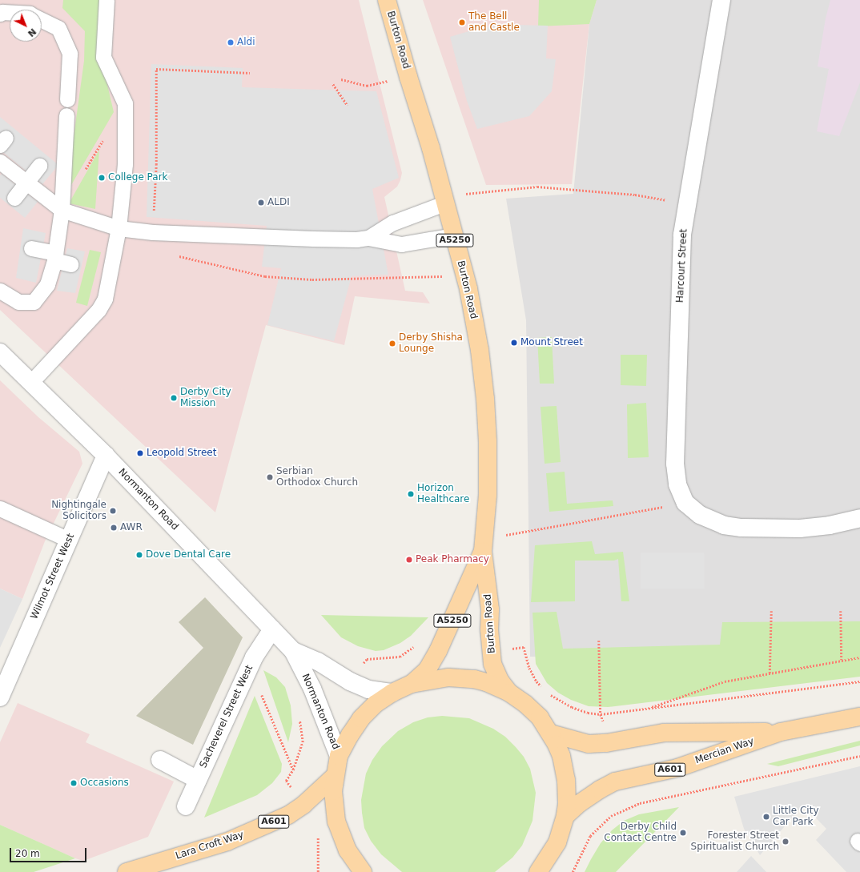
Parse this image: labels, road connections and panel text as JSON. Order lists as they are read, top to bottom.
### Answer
{
  "streets": {
    "main road": [
      "Burton Road",
      "A5250",
      "Mercian Way",
      "A601",
      "Lara Croft Way"
    ],
    "street": [
      "Harcourt Street",
      "Normanton Road",
      "Wilmot Street West",
      "Sacheverel Street West"
    ]
  },
  "crossings": [
    ["Normanton Road", "Wilmot Street West"],
    ["Normanton Road", "Sacheverel Street West"]
  ],
  "places": [
    "The Bell and Castle",
    "Aldi",
    "College Park",
    "ALDI",
    "Mount Street",
    "Derby Shisha Lounge",
    "Derby City Mission",
    "Leopold Street",
    "Serbian Orthodox Church",
    "Horizon Healthcare",
    "Nightingale Solicitors",
    "AWR",
    "Dove Dental Care",
    "Peak Pharmacy",
    "Occasions",
    "Little City Car Park",
    "Derby Child Contact Centre",
    "Forester Street Spiritualist Church"
  ],
  "scale_bar": "20 m",
  "north": "bottom right"
}
